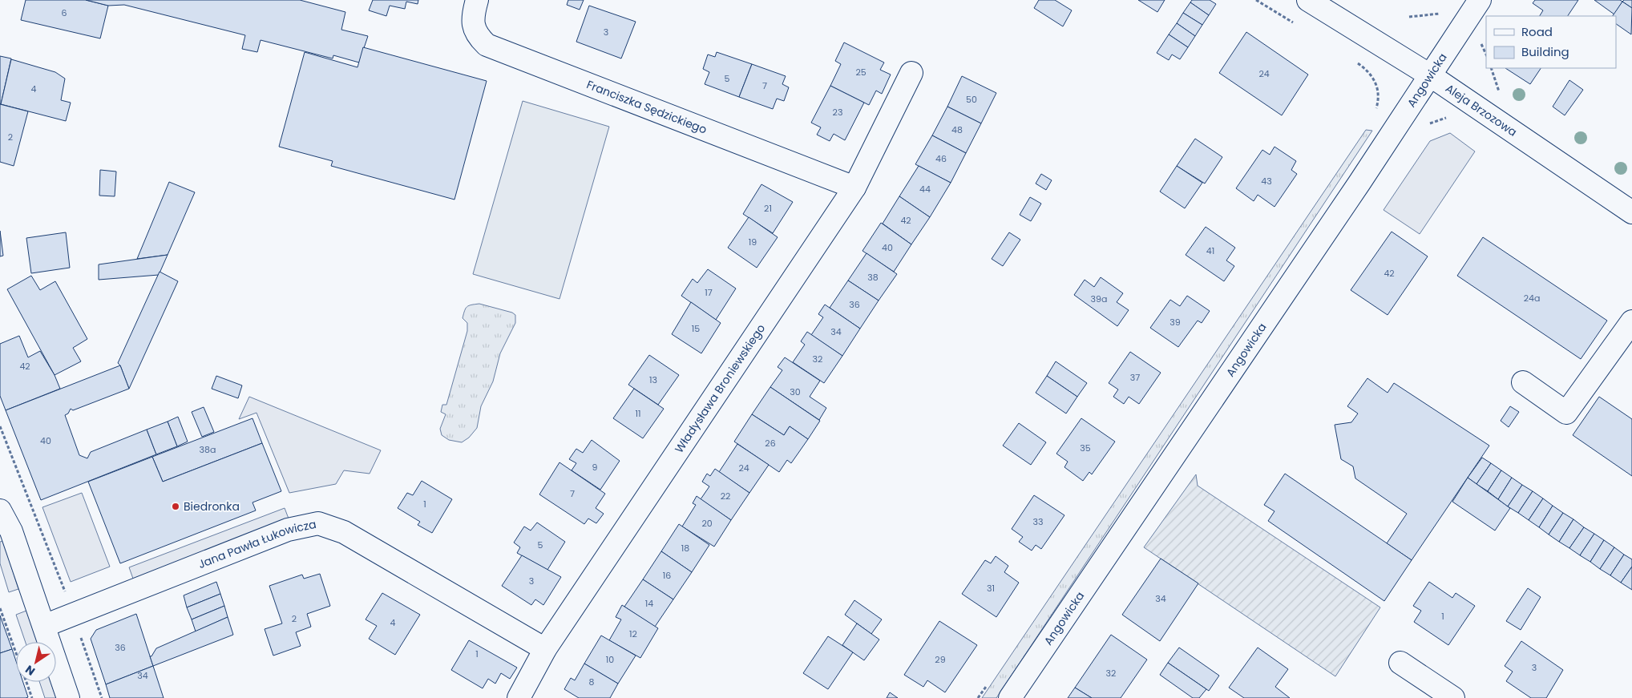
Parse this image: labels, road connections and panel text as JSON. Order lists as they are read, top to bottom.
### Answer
{
  "streets": {
    "street": [
      "Angowicka",
      "Franciszka Sędzickiego",
      "Aleja Brzozowa",
      "Władysława Broniewskiego",
      "Jana Pawła Łukowicza"
    ]
  },
  "crossings": [
    ["Angowicka", "Aleja Brzozowa"],
    ["Franciszka Sędzickiego", "Władysława Broniewskiego"],
    ["Władysława Broniewskiego", "Jana Pawła Łukowicza"]
  ],
  "places": ["Biedronka"],
  "house_numbers": [
    "6",
    "3",
    "25",
    "24",
    "5",
    "7",
    "4",
    "50",
    "23",
    "48",
    "2",
    "46",
    "43",
    "44",
    "21",
    "42",
    "19",
    "40",
    "41",
    "42",
    "38",
    "17",
    "24a",
    "39a",
    "36",
    "39",
    "15",
    "34",
    "32",
    "42",
    "37",
    "13",
    "30",
    "11",
    "40",
    "26",
    "35",
    "38a",
    "9",
    "24",
    "7",
    "22",
    "1",
    "33",
    "20",
    "5",
    "18",
    "16",
    "3",
    "31",
    "34",
    "14",
    "1",
    "2",
    "4",
    "12",
    "36",
    "1",
    "10",
    "29",
    "3",
    "32",
    "34",
    "8"
  ],
  "legend": ["Road", "Building"],
  "north": "bottom left"
}
